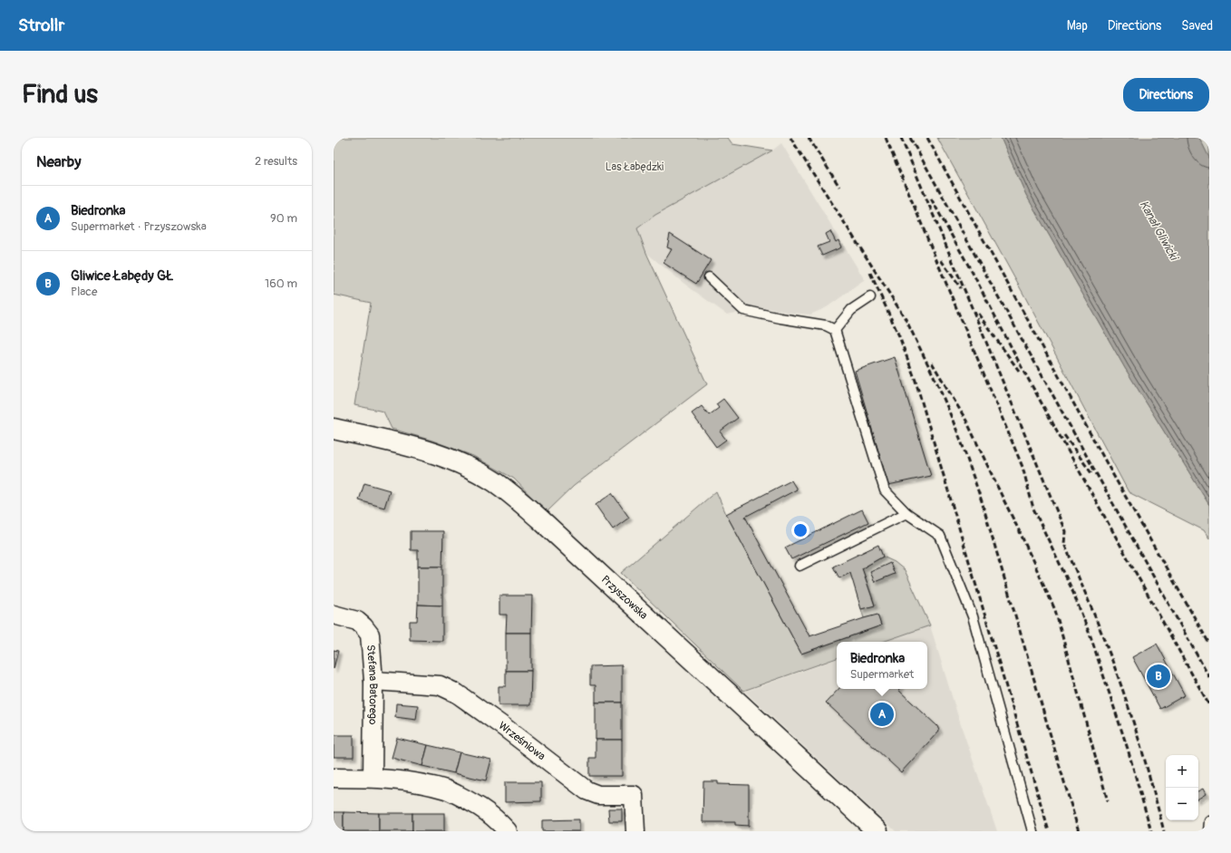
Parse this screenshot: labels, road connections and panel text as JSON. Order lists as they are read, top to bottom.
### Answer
{
  "streets": {
    "street": ["Przyszowska", "Stefana Batorego", "Wrześniowa"]
  },
  "crossings": [
    ["Stefana Batorego", "Wrześniowa"]
  ],
  "water": ["Kanał Gliwicki"],
  "parks": ["Las Łabędzki"],
  "page": {
    "header": "Strollr",
    "nav": ["Map", "Directions", "Saved"],
    "buttons": "Directions",
    "title": "Find us",
    "heading": ["Nearby", "2 results"],
    "list": [
      {
        "mark": "A",
        "name": "Biedronka",
        "note": "Supermarket · Przyszowska",
        "value": "90 m"
      },
      {
        "mark": "B",
        "name": "Gliwice Łabędy GŁ",
        "note": "Place",
        "value": "160 m"
      }
    ],
    "popup": ["Biedronka", "Supermarket"],
    "pins": ["B", "A"],
    "map_buttons": ["+", "−"]
  }
}
